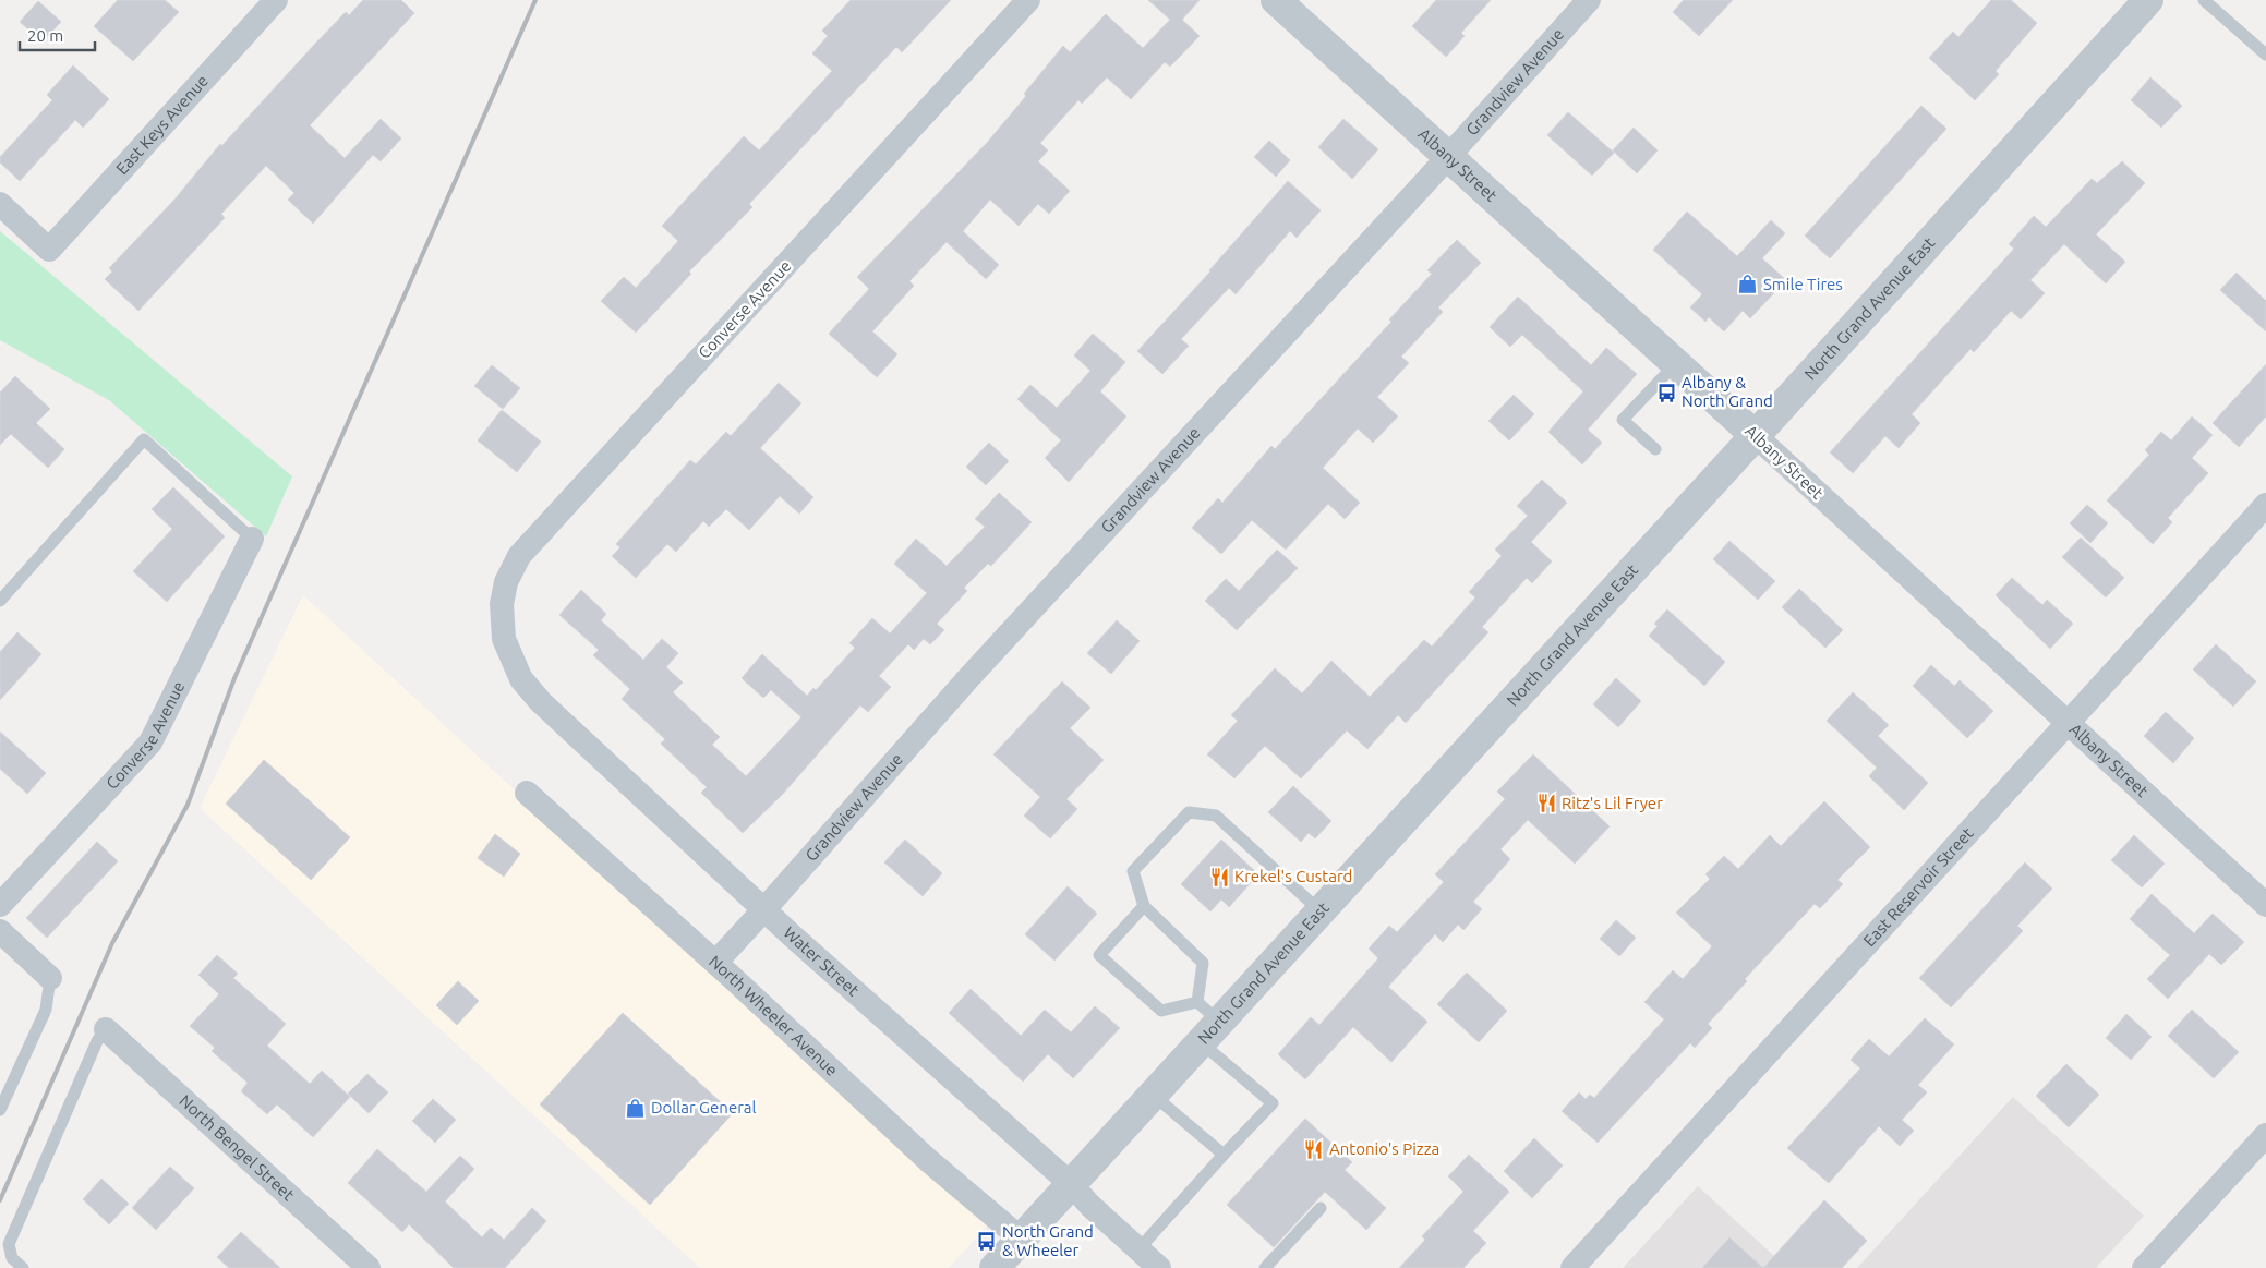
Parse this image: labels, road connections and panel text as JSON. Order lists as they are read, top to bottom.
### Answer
{
  "streets": {
    "street": [
      "Grandview Avenue",
      "East Keys Avenue",
      "Albany Street",
      "North Grand Avenue East",
      "Converse Avenue",
      "East Reservoir Street",
      "Water Street",
      "North Wheeler Avenue",
      "North Bengel Street"
    ]
  },
  "crossings": [
    ["Grandview Avenue", "Albany Street"],
    ["Grandview Avenue", "Water Street"],
    ["Grandview Avenue", "North Wheeler Avenue"],
    ["Albany Street", "North Grand Avenue East"],
    ["Albany Street", "East Reservoir Street"],
    ["North Grand Avenue East", "Water Street"],
    ["North Grand Avenue East", "North Wheeler Avenue"],
    ["Converse Avenue", "Water Street"]
  ],
  "places": {
    "shop": ["Smile Tires", "Dollar General"],
    "bus stop": ["Albany & North Grand", "North Grand & Wheeler"],
    "restaurant": ["Ritz's Lil Fryer", "Krekel's Custard", "Antonio's Pizza"]
  },
  "scale_bar": "20 m"
}
